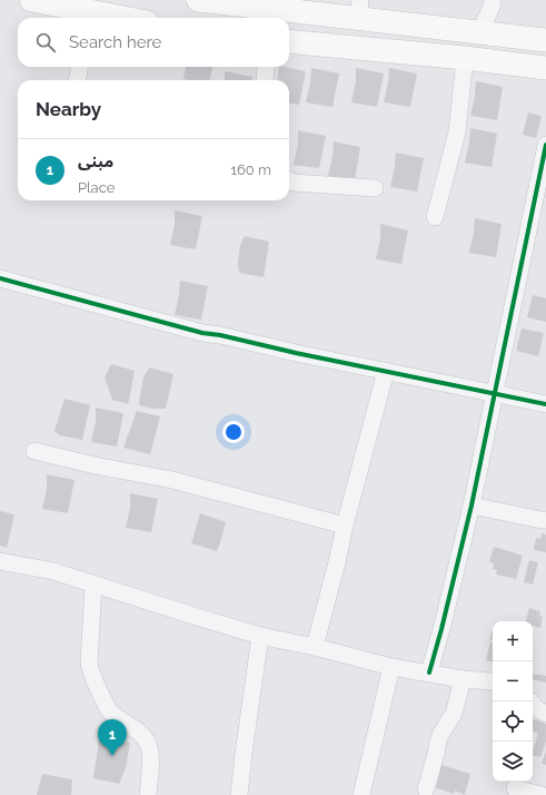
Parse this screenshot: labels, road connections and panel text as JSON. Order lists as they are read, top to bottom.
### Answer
{
  "page": {
    "search": "Search here",
    "heading": "Nearby",
    "list": [
      {
        "mark": "1",
        "name": "مبنى",
        "note": "Place",
        "value": "160 m"
      }
    ],
    "map_buttons": ["+", "−"],
    "pins": "1"
  }
}
